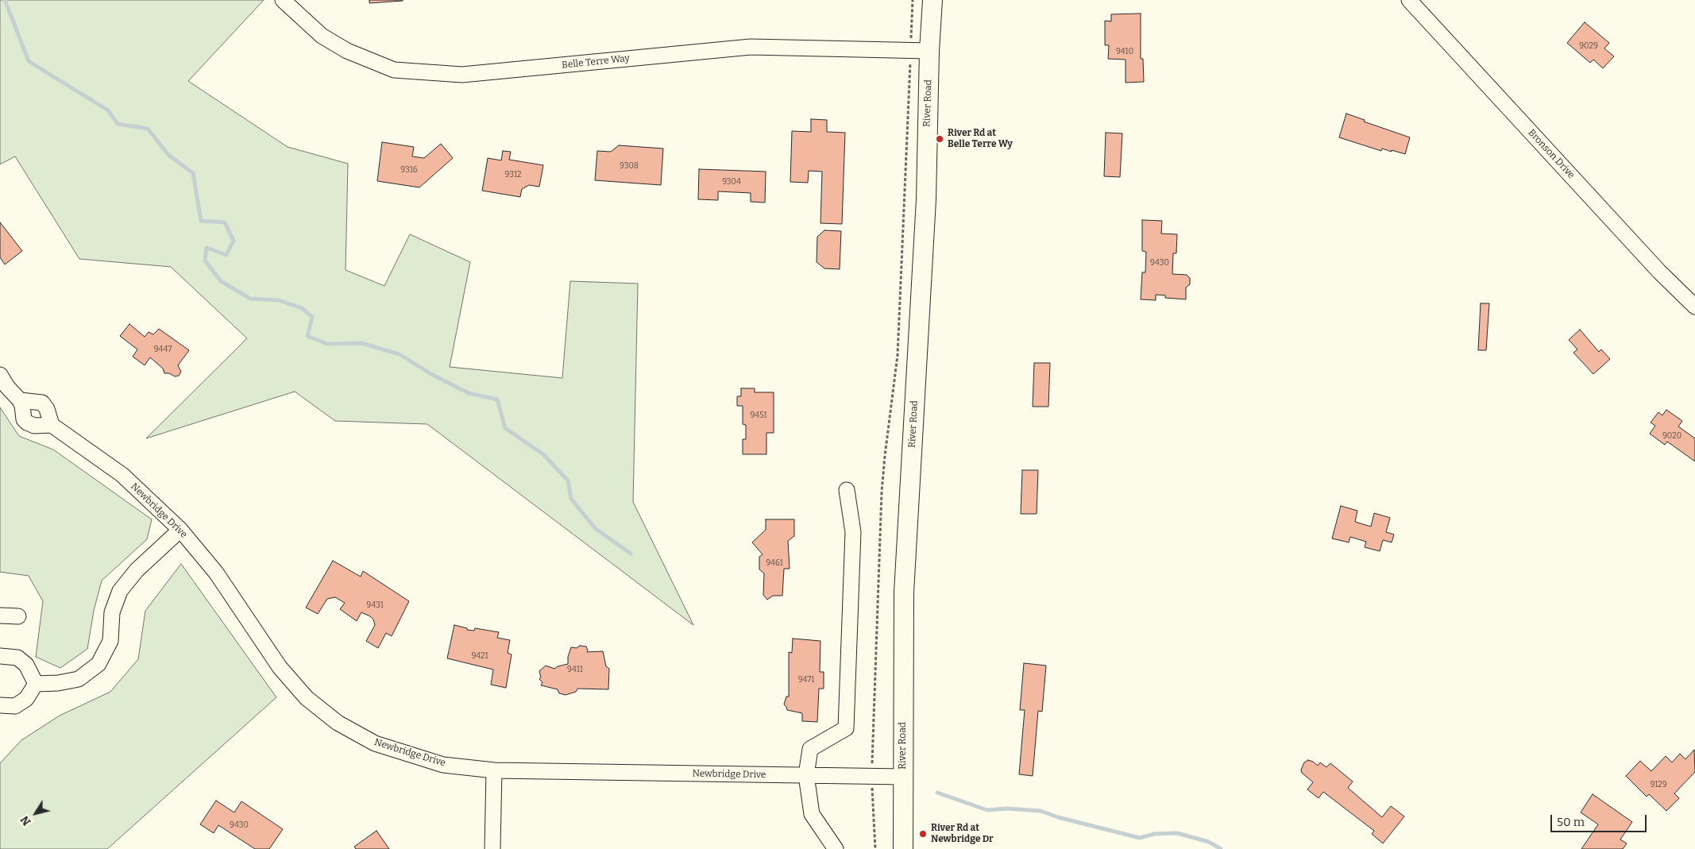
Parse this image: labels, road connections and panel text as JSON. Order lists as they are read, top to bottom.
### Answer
{
  "streets": {
    "main road": ["River Road"],
    "street": ["Belle Terre Way", "Bronson Drive", "Newbridge Drive"]
  },
  "crossings": [
    ["Belle Terre Way", "River Road"],
    ["River Road", "Newbridge Drive"]
  ],
  "places": ["River Rd at Belle Terre Wy", "River Rd at Newbridge Dr"],
  "house_numbers": [
    "9029",
    "9410",
    "9308",
    "9316",
    "9312",
    "9304",
    "9430",
    "9447",
    "9451",
    "9020",
    "9461",
    "9431",
    "9421",
    "9411",
    "9471",
    "9129",
    "9430"
  ],
  "scale_bar": "50 m",
  "north": "bottom left"
}
